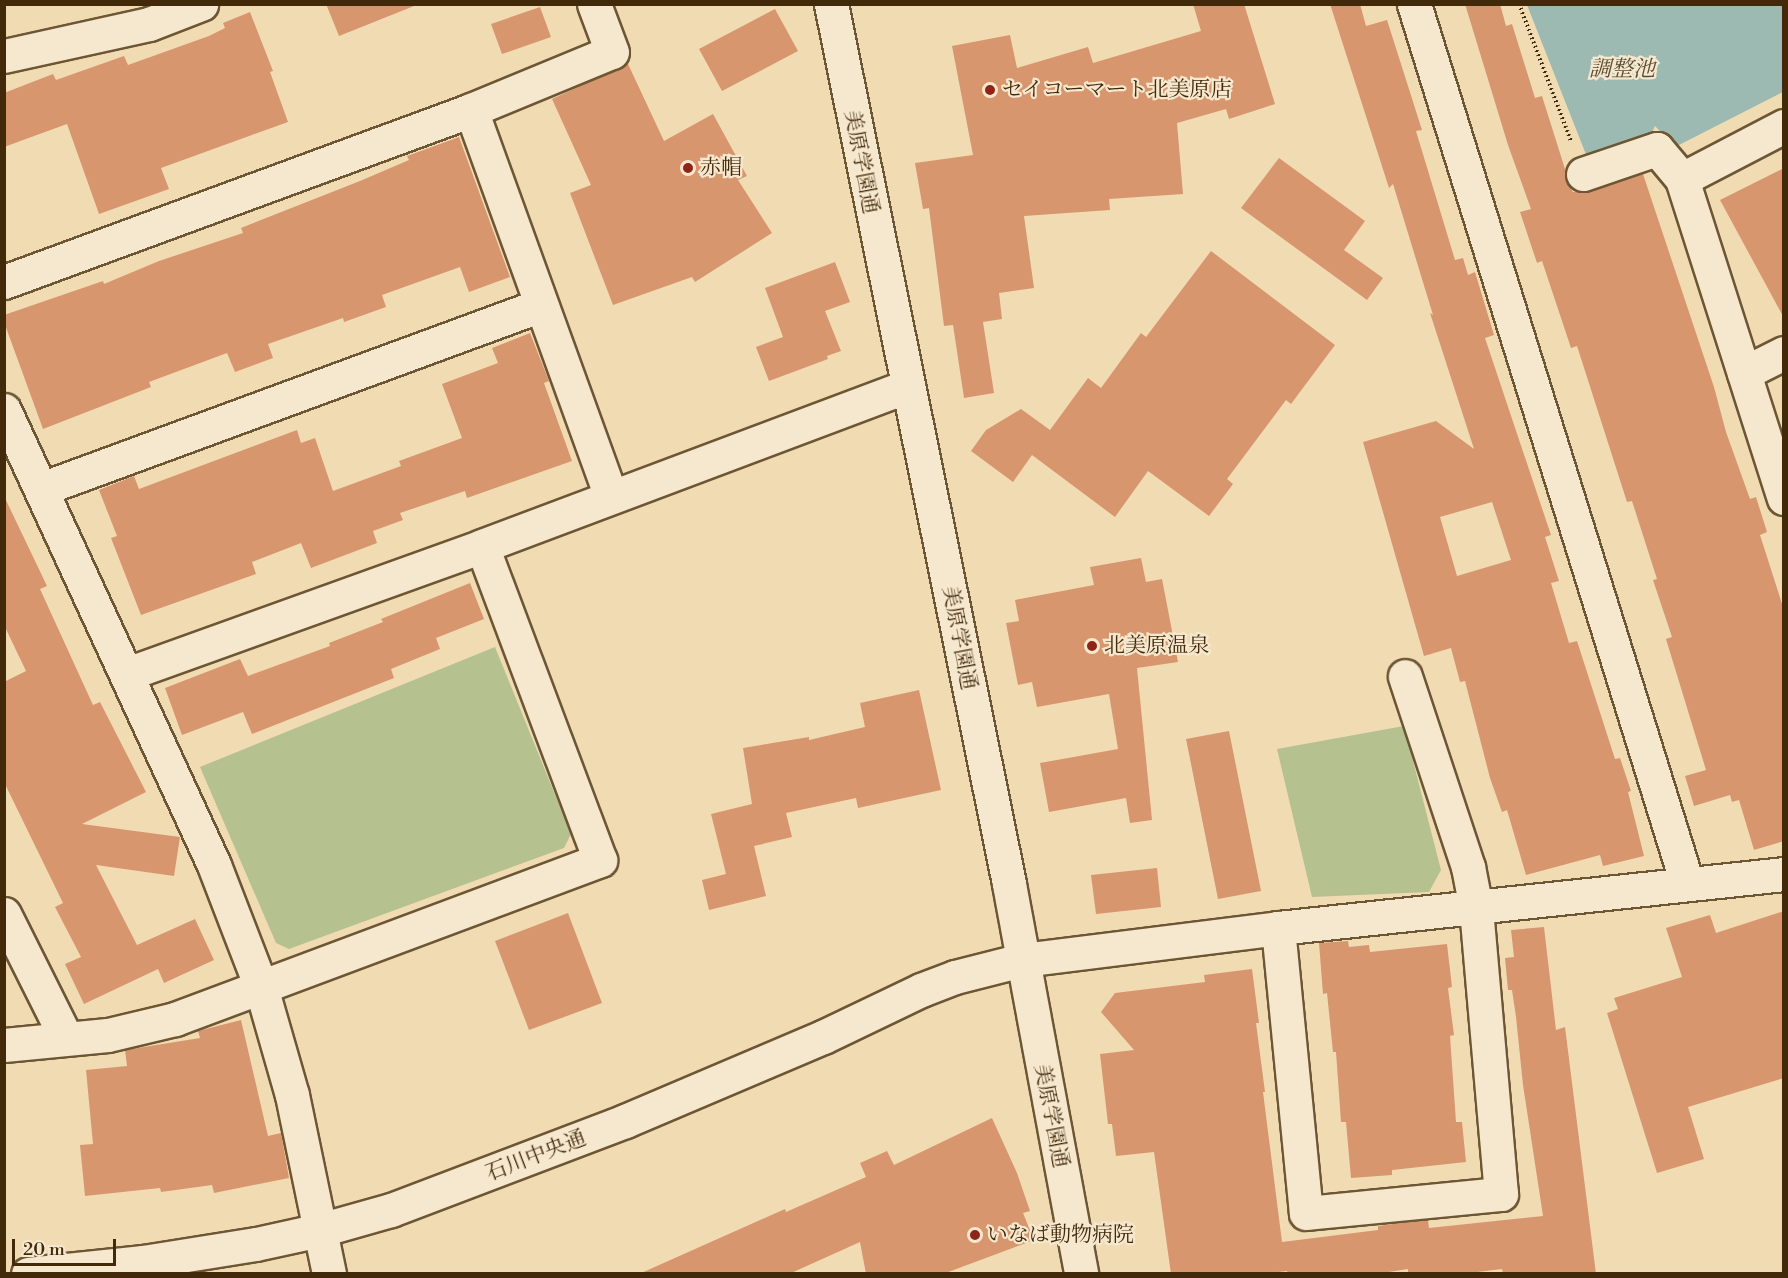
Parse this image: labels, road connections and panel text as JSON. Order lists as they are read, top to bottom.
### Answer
{
  "streets": {
    "street": ["美原学園通", "石川中央通"]
  },
  "crossings": [
    ["美原学園通", "石川中央通"]
  ],
  "water": ["調整池"],
  "places": [
    "セイコーマート北美原店",
    "赤帽",
    "北美原温泉",
    "いなば動物病院"
  ],
  "scale_bar": "20 m"
}
